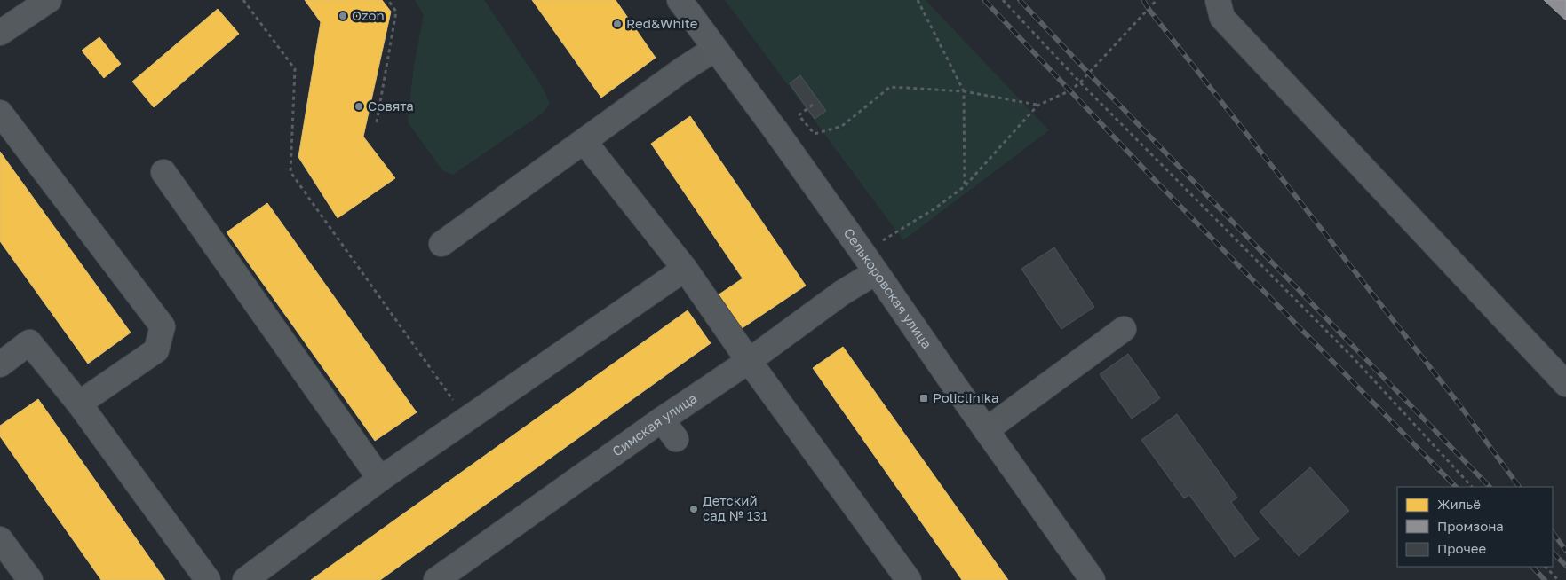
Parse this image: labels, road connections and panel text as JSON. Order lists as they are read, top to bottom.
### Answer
{
  "streets": {
    "main road": ["Селькоровская улица"],
    "street": ["Симская улица"]
  },
  "crossings": [
    ["Селькоровская улица", "Симская улица"]
  ],
  "places": {
    "other": [
      "Ozon",
      "Red&White",
      "Совята",
      "Детский сад № 131"
    ],
    "transit": ["Policlinika"]
  },
  "legend": ["Жильё", "Промзона", "Прочее"]
}
